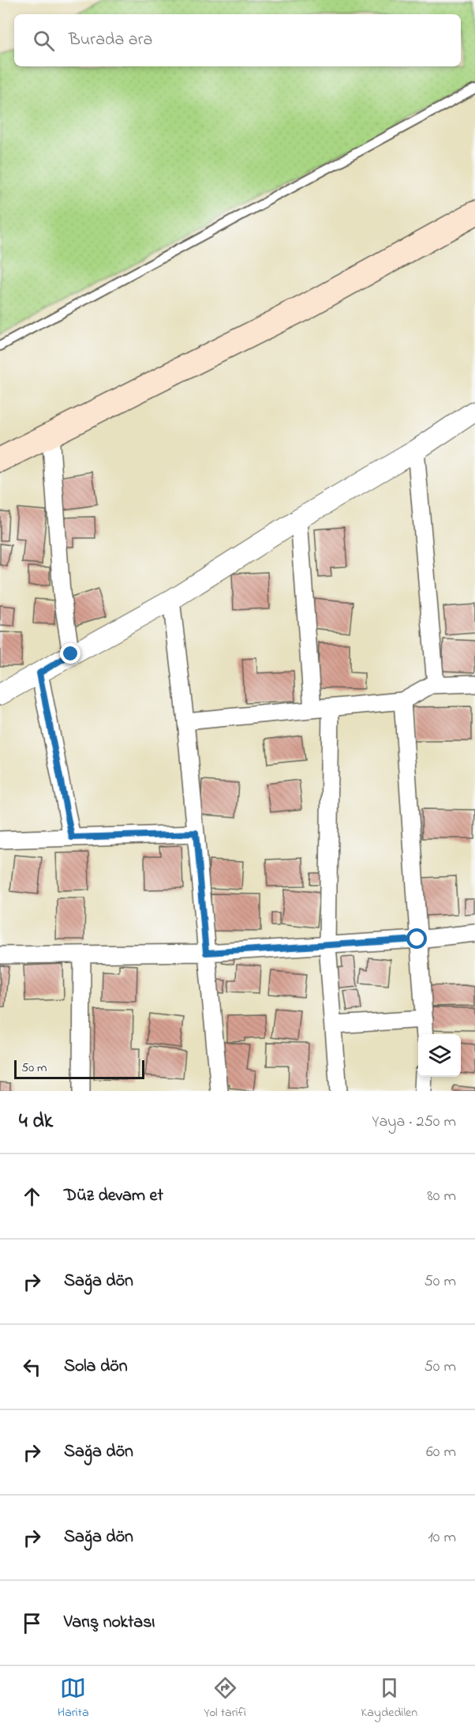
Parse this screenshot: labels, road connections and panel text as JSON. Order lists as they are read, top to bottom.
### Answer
{
  "scale_bar": "50 m",
  "page": {
    "search": "Burada ara",
    "scale": "50 m",
    "heading": ["4 dk", "Yaya · 250 m"],
    "list": [
      ["Düz devam et", "80 m"],
      ["Sağa dön", "50 m"],
      ["Sola dön", "50 m"],
      ["Sağa dön", "60 m"],
      ["Sağa dön", "10 m"],
      "Varış noktası"
    ],
    "nav": ["Harita", "Yol tarifi", "Kaydedilen"]
  }
}
